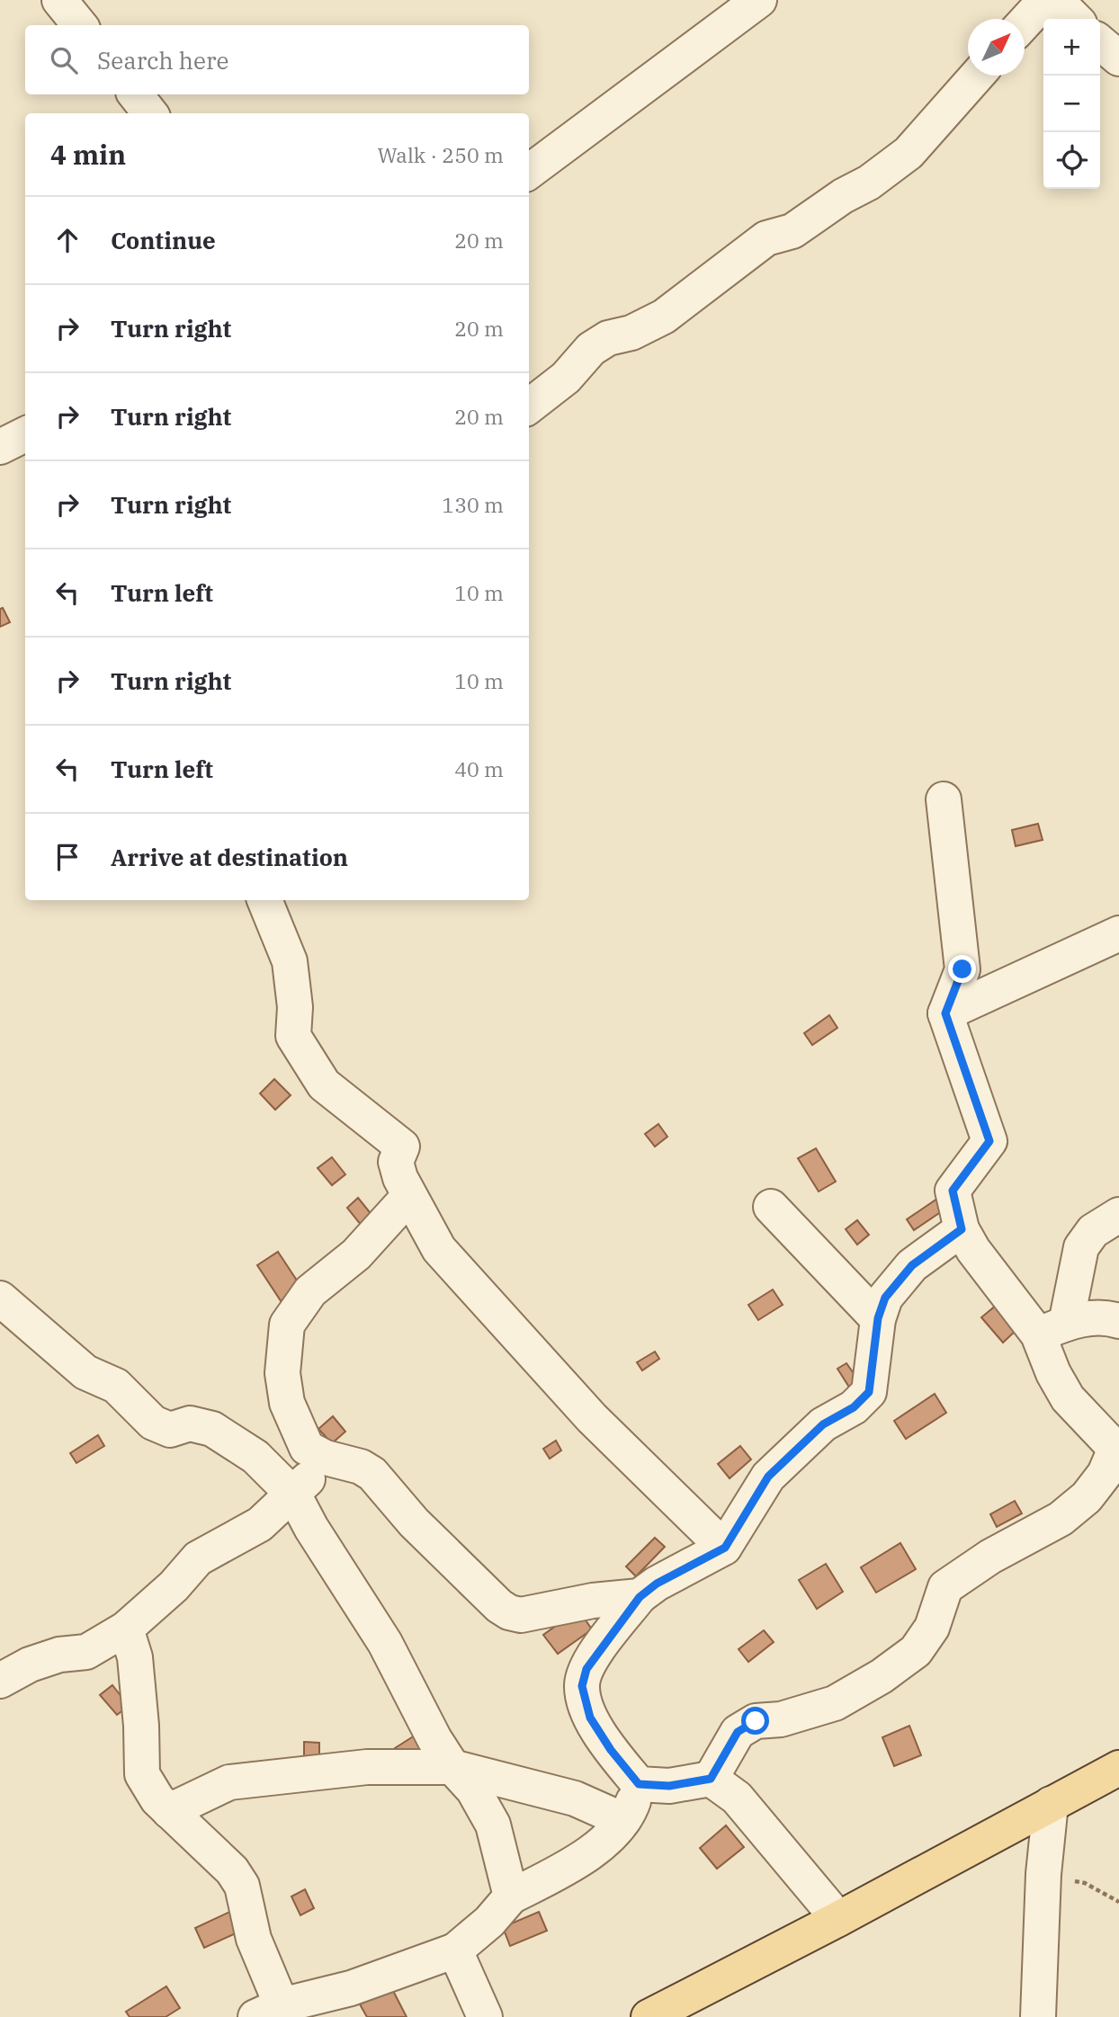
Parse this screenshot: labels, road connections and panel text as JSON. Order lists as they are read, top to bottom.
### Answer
{
  "north": "top right",
  "page": {
    "map_buttons": ["+", "−"],
    "search": "Search here",
    "heading": ["4 min", "Walk · 250 m"],
    "list": [
      ["Continue", "20 m"],
      ["Turn right", "20 m"],
      ["Turn right", "20 m"],
      ["Turn right", "130 m"],
      ["Turn left", "10 m"],
      ["Turn right", "10 m"],
      ["Turn left", "40 m"],
      "Arrive at destination"
    ]
  }
}
